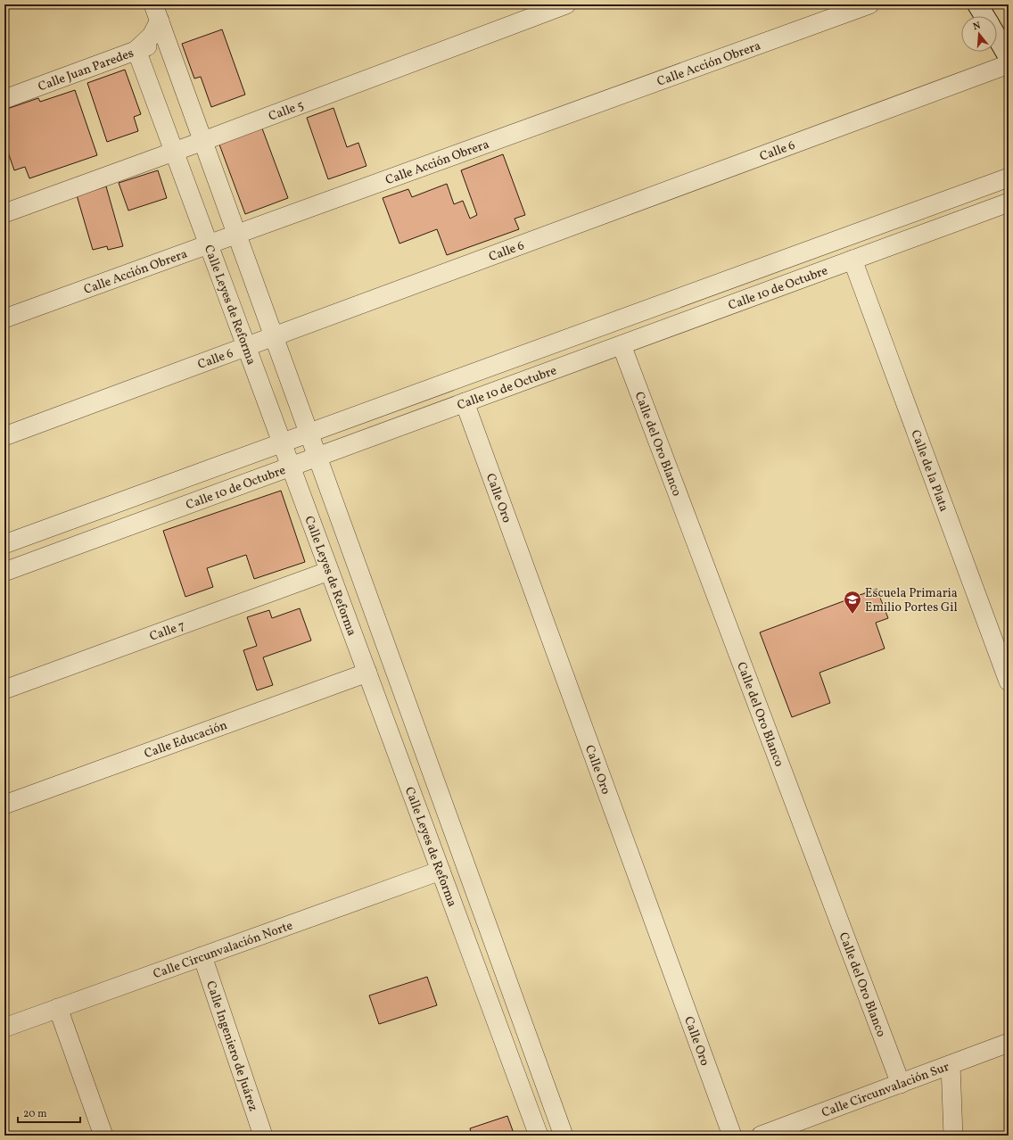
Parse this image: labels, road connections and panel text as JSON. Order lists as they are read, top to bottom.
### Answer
{
  "streets": {
    "street": [
      "Calle Acción Obrera",
      "Calle Juan Paredes",
      "Calle 5",
      "Calle 6",
      "Calle 10 de Octubre",
      "Calle Leyes de Reforma",
      "Calle del Oro Blanco",
      "Calle de la Plata",
      "Calle Oro",
      "Calle 7",
      "Calle Educación",
      "Calle Circunvalación Norte",
      "Calle Ingeniero de Juárez",
      "Calle Circunvalación Sur"
    ]
  },
  "crossings": [
    ["Calle Acción Obrera", "Calle Leyes de Reforma"],
    ["Calle Juan Paredes", "Calle Leyes de Reforma"],
    ["Calle 5", "Calle Leyes de Reforma"],
    ["Calle 6", "Calle Leyes de Reforma"],
    ["Calle 10 de Octubre", "Calle Leyes de Reforma"],
    ["Calle 10 de Octubre", "Calle del Oro Blanco"],
    ["Calle 10 de Octubre", "Calle de la Plata"],
    ["Calle 10 de Octubre", "Calle Oro"],
    ["Calle Leyes de Reforma", "Calle 7"],
    ["Calle Leyes de Reforma", "Calle Educación"],
    ["Calle Leyes de Reforma", "Calle Circunvalación Norte"],
    ["Calle del Oro Blanco", "Calle Circunvalación Sur"],
    ["Calle Circunvalación Norte", "Calle Ingeniero de Juárez"]
  ],
  "places": {
    "school or university": ["Escuela Primaria Emilio Portes Gil"]
  },
  "scale_bar": "20 m",
  "north": "top"
}
